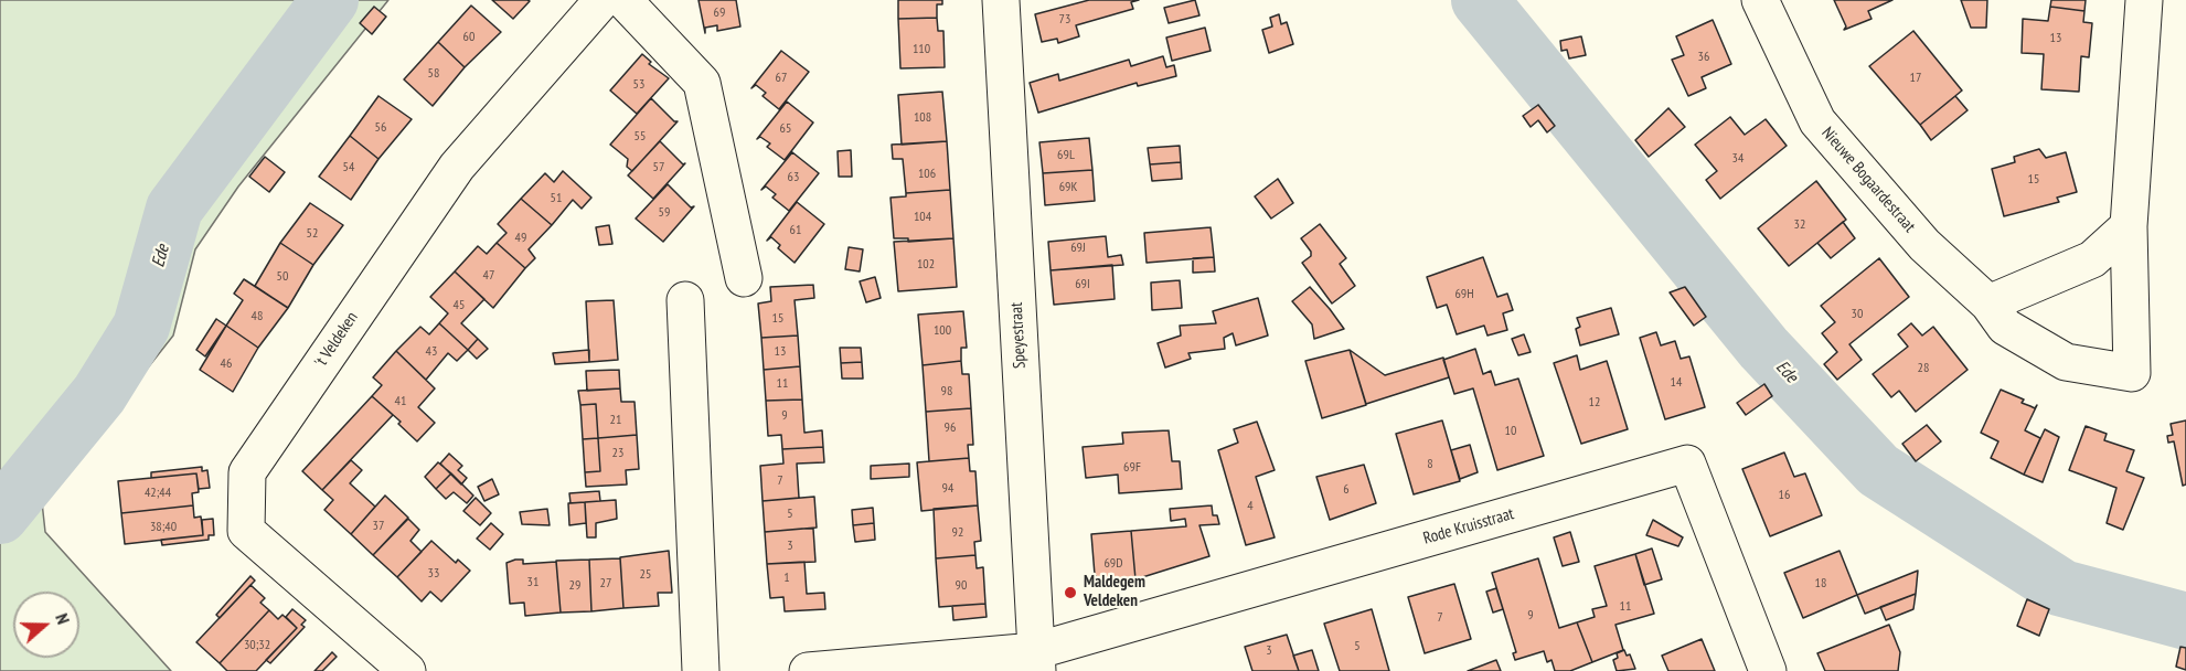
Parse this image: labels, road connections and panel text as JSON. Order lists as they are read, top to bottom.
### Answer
{
  "streets": {
    "street": [
      "Nieuwe Bogaardestraat",
      "Speyestraat",
      "'t Veldeken",
      "Rode Kruisstraat"
    ]
  },
  "crossings": [
    ["Speyestraat", "Rode Kruisstraat"]
  ],
  "water": ["Ede"],
  "places": ["Maldegem Veldeken"],
  "house_numbers": [
    "69",
    "73",
    "60",
    "13",
    "110",
    "36",
    "58",
    "67",
    "17",
    "53",
    "108",
    "56",
    "65",
    "55",
    "69L",
    "34",
    "54",
    "57",
    "106",
    "63",
    "15",
    "69K",
    "51",
    "59",
    "104",
    "32",
    "61",
    "52",
    "49",
    "69J",
    "102",
    "47",
    "50",
    "69I",
    "69H",
    "45",
    "30",
    "48",
    "15",
    "100",
    "43",
    "13",
    "46",
    "28",
    "14",
    "11",
    "98",
    "41",
    "12",
    "9",
    "21",
    "96",
    "10",
    "23",
    "8",
    "69F",
    "7",
    "94",
    "6",
    "42;44",
    "16",
    "4",
    "5",
    "37",
    "38;40",
    "92",
    "3",
    "69D",
    "33",
    "25",
    "1",
    "31",
    "27",
    "18",
    "29",
    "90",
    "11",
    "9",
    "7",
    "30;32",
    "5",
    "3"
  ],
  "north": "right"
}
